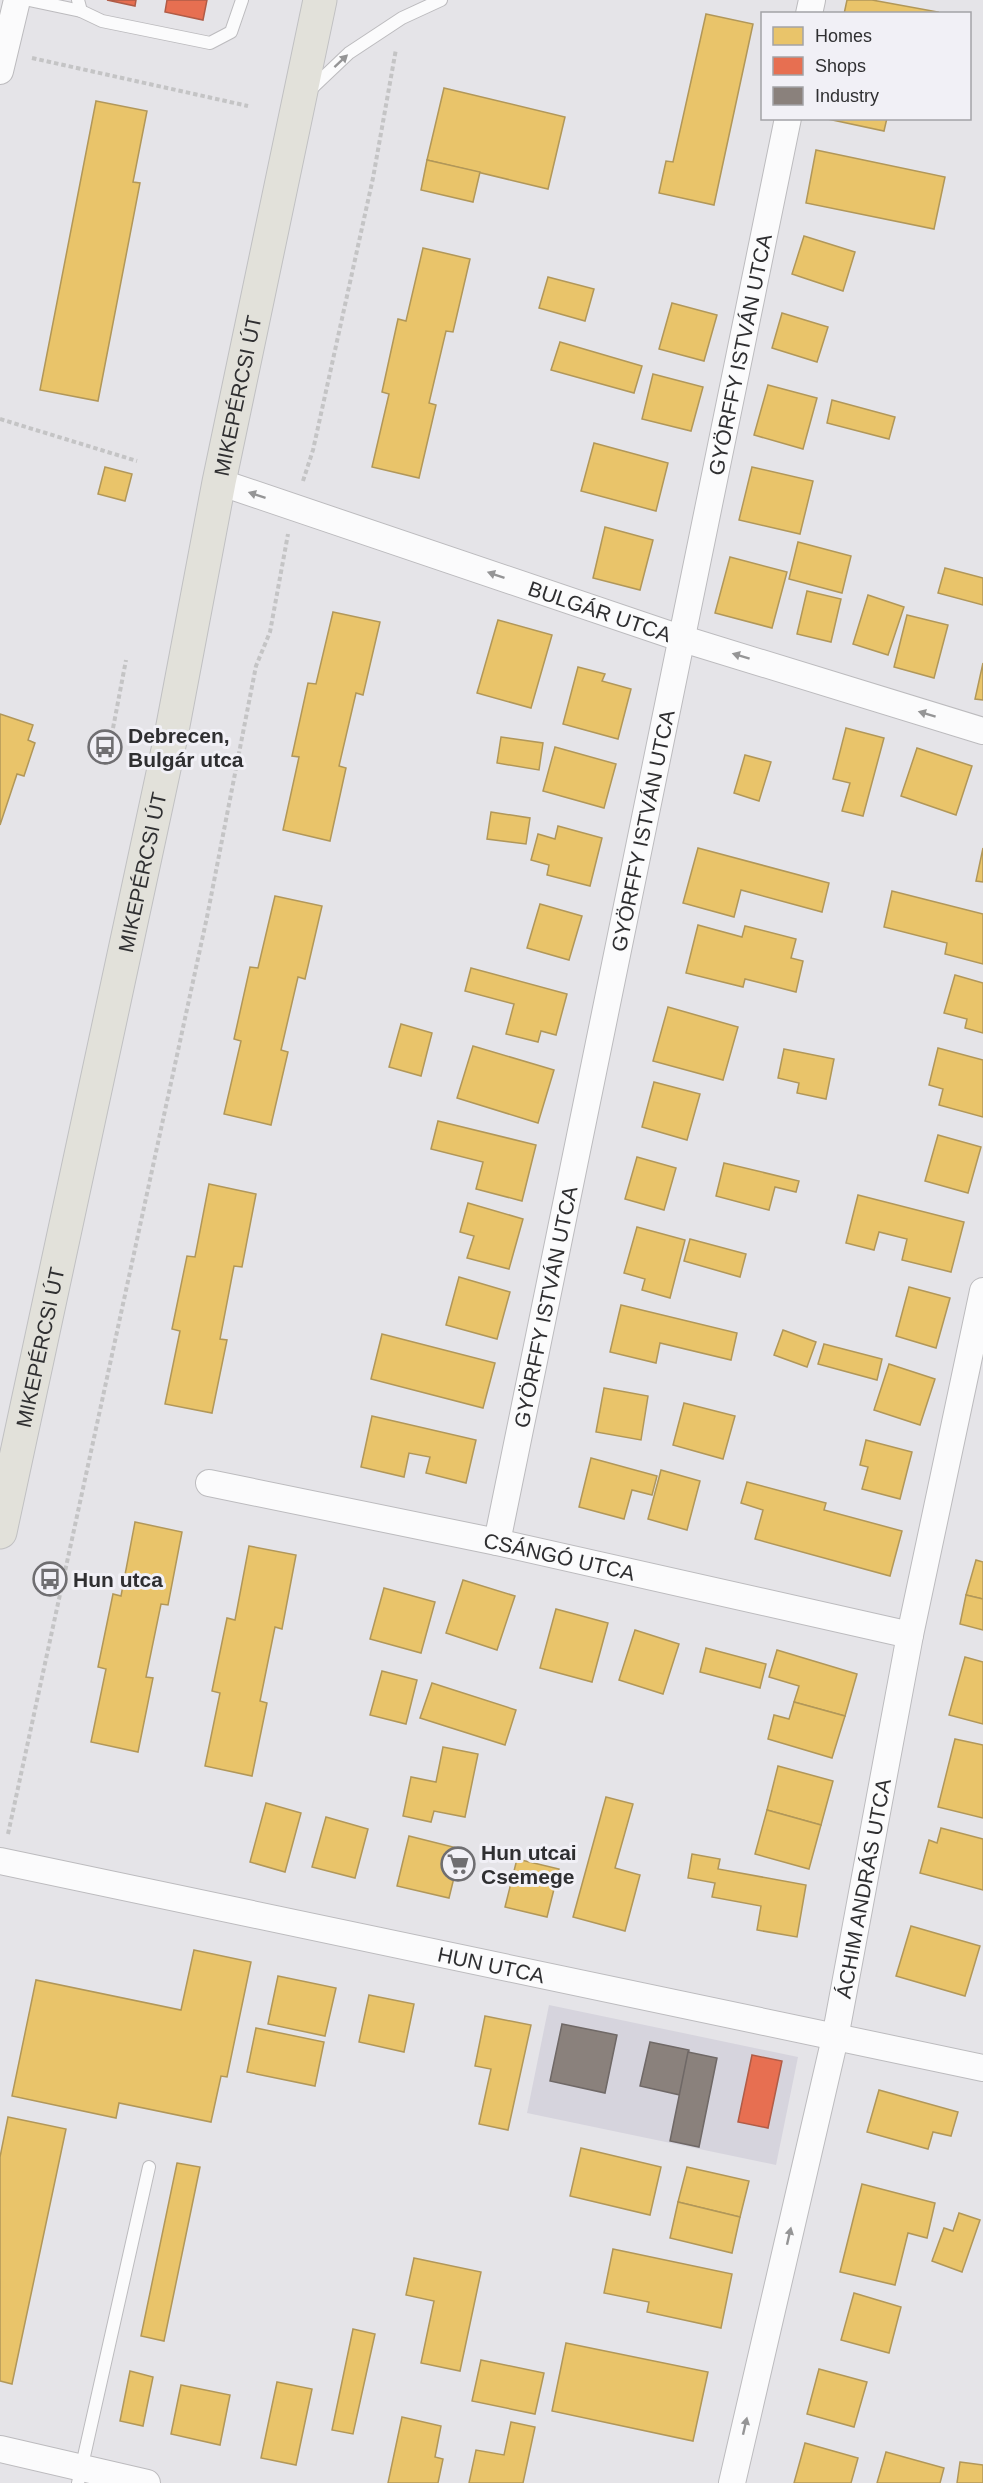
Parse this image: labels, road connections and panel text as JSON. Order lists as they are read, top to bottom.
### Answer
{
  "streets": {
    "main road": ["MIKEPÉRCSI ÚT"],
    "street": [
      "GYÖRFFY ISTVÁN UTCA",
      "BULGÁR UTCA",
      "CSÁNGÓ UTCA",
      "ÁCHIM ANDRÁS UTCA",
      "HUN UTCA"
    ]
  },
  "crossings": [
    ["GYÖRFFY ISTVÁN UTCA", "BULGÁR UTCA"],
    ["GYÖRFFY ISTVÁN UTCA", "CSÁNGÓ UTCA"],
    ["MIKEPÉRCSI ÚT", "BULGÁR UTCA"],
    ["CSÁNGÓ UTCA", "ÁCHIM ANDRÁS UTCA"],
    ["ÁCHIM ANDRÁS UTCA", "HUN UTCA"]
  ],
  "one_way": ["BULGÁR UTCA", "ÁCHIM ANDRÁS UTCA"],
  "places": {
    "bus stop": ["Debrecen, Bulgár utca", "Hun utca"],
    "supermarket": ["Hun utcai Csemege"]
  },
  "legend": ["Homes", "Shops", "Industry"]
}
